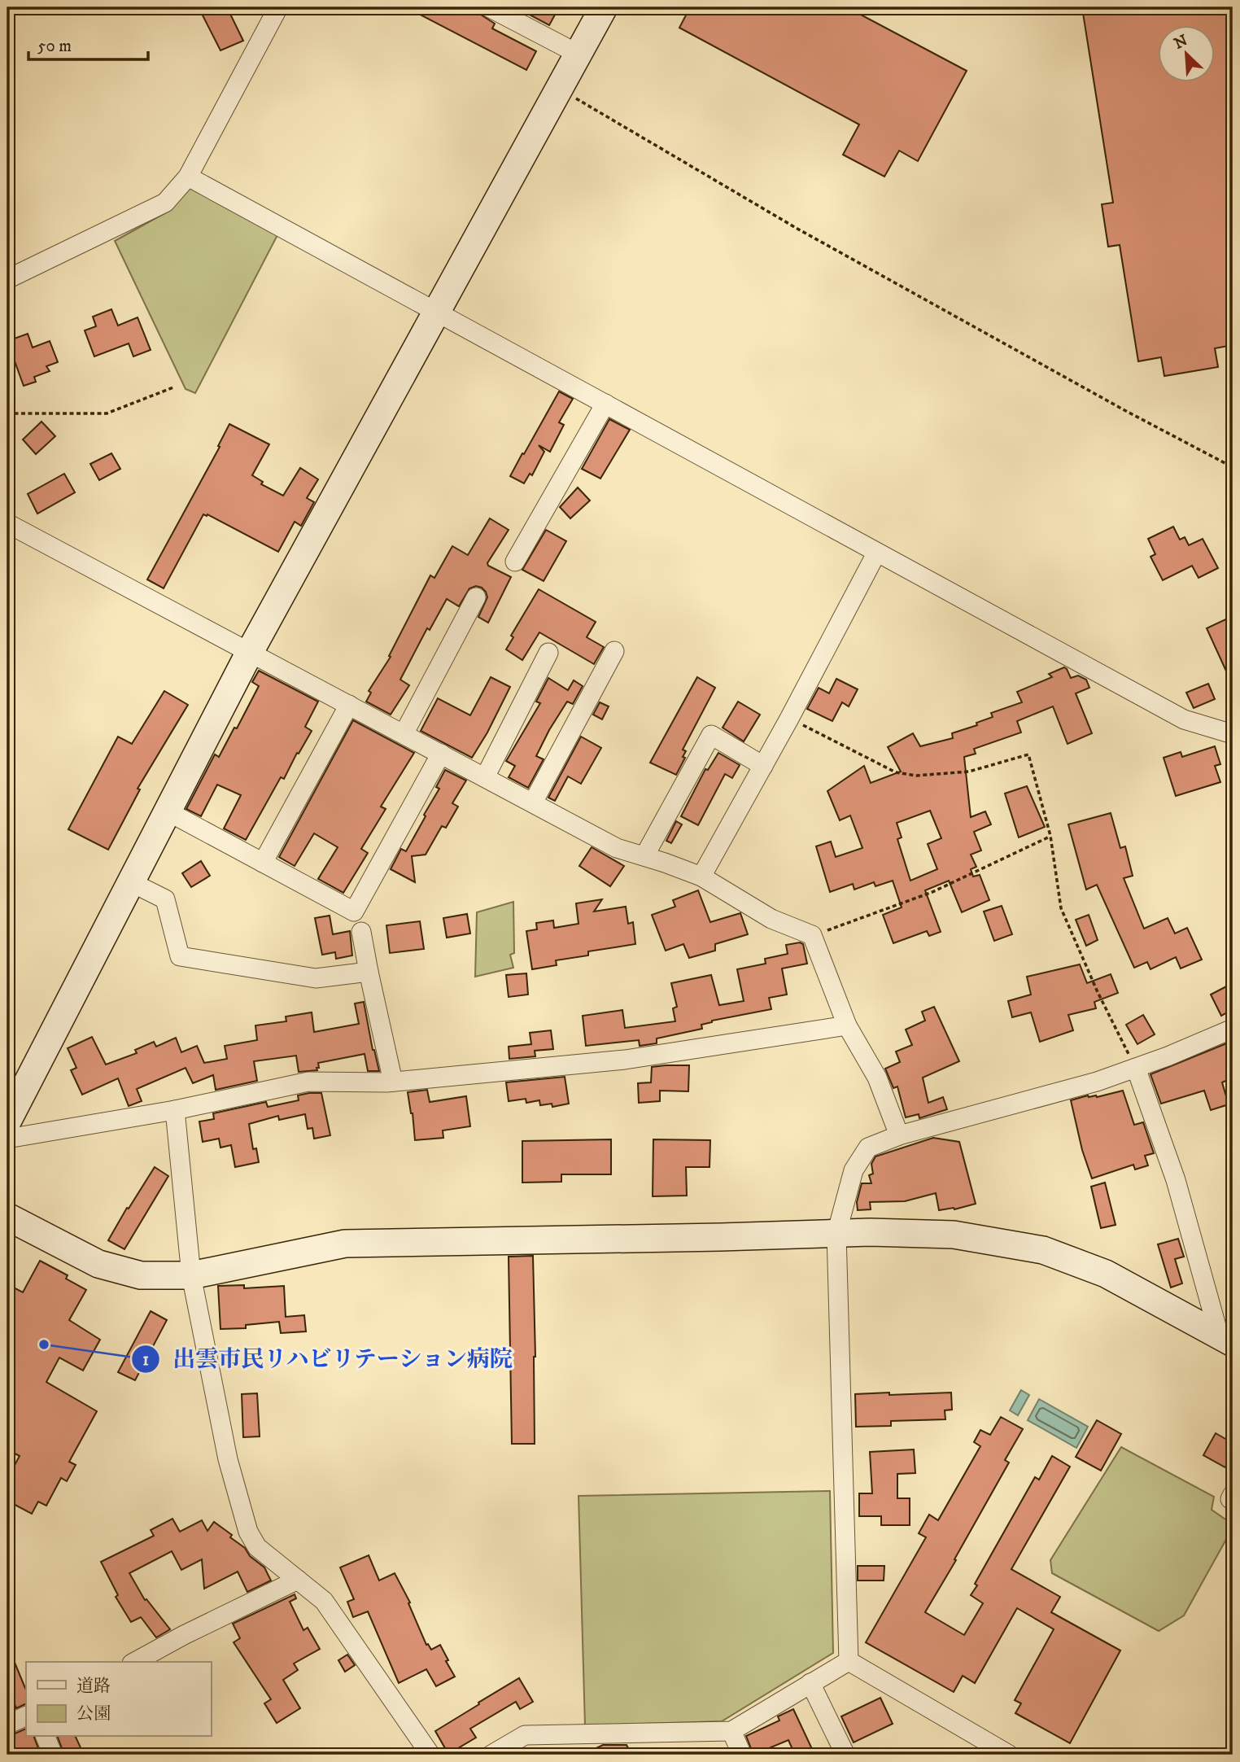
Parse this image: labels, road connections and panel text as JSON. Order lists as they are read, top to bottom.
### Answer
{
  "places": ["出雲市民リハビリテーション病院"],
  "legend": ["道路", "公園"],
  "scale_bar": "50 m",
  "north": "top left"
}
